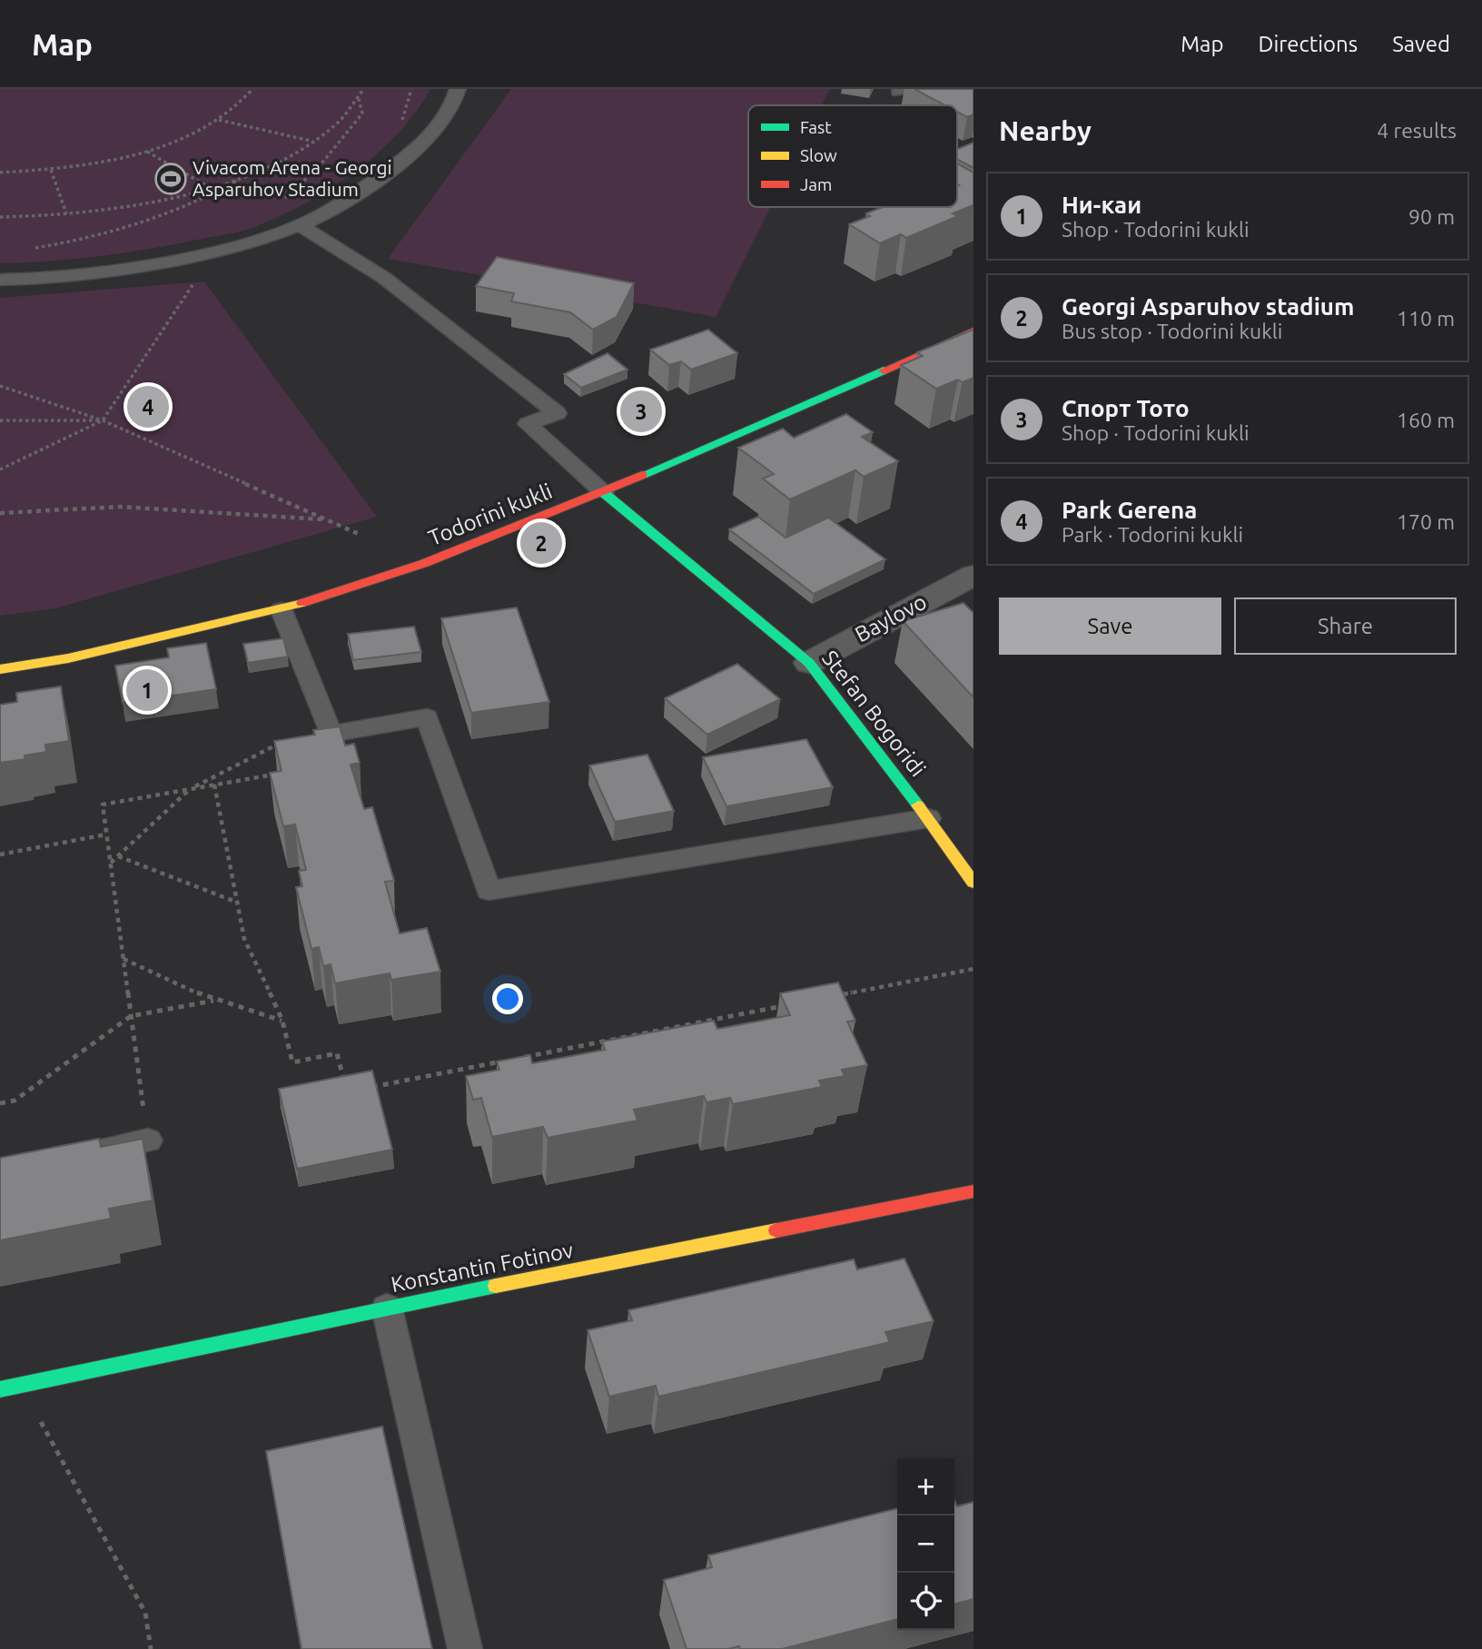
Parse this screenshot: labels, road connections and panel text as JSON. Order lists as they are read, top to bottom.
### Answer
{
  "streets": {
    "street": [
      "Todorini kukli",
      "Baylovo",
      "Stefan Bogoridi",
      "Konstantin Fotinov"
    ]
  },
  "crossings": [
    ["Todorini kukli", "Stefan Bogoridi"],
    ["Baylovo", "Stefan Bogoridi"]
  ],
  "places": {
    "sports": ["Vivacom Arena - Georgi Asparuhov Stadium"]
  },
  "legend": ["Fast", "Slow", "Jam"],
  "page": {
    "header": "Map",
    "nav": ["Map", "Directions", "Saved"],
    "heading": ["Nearby", "4 results"],
    "list": [
      {
        "mark": "1",
        "name": "Ни-каи",
        "note": "Shop · Todorini kukli",
        "value": "90 m"
      },
      {
        "mark": "2",
        "name": "Georgi Asparuhov stadium",
        "note": "Bus stop · Todorini kukli",
        "value": "110 m"
      },
      {
        "mark": "3",
        "name": "Спорт Тото",
        "note": "Shop · Todorini kukli",
        "value": "160 m"
      },
      {
        "mark": "4",
        "name": "Park Gerena",
        "note": "Park · Todorini kukli",
        "value": "170 m"
      }
    ],
    "pins": [
      "4",
      "3",
      "2",
      "1"
    ],
    "buttons": ["Save", "Share"],
    "map_buttons": ["+", "−"]
  }
}
